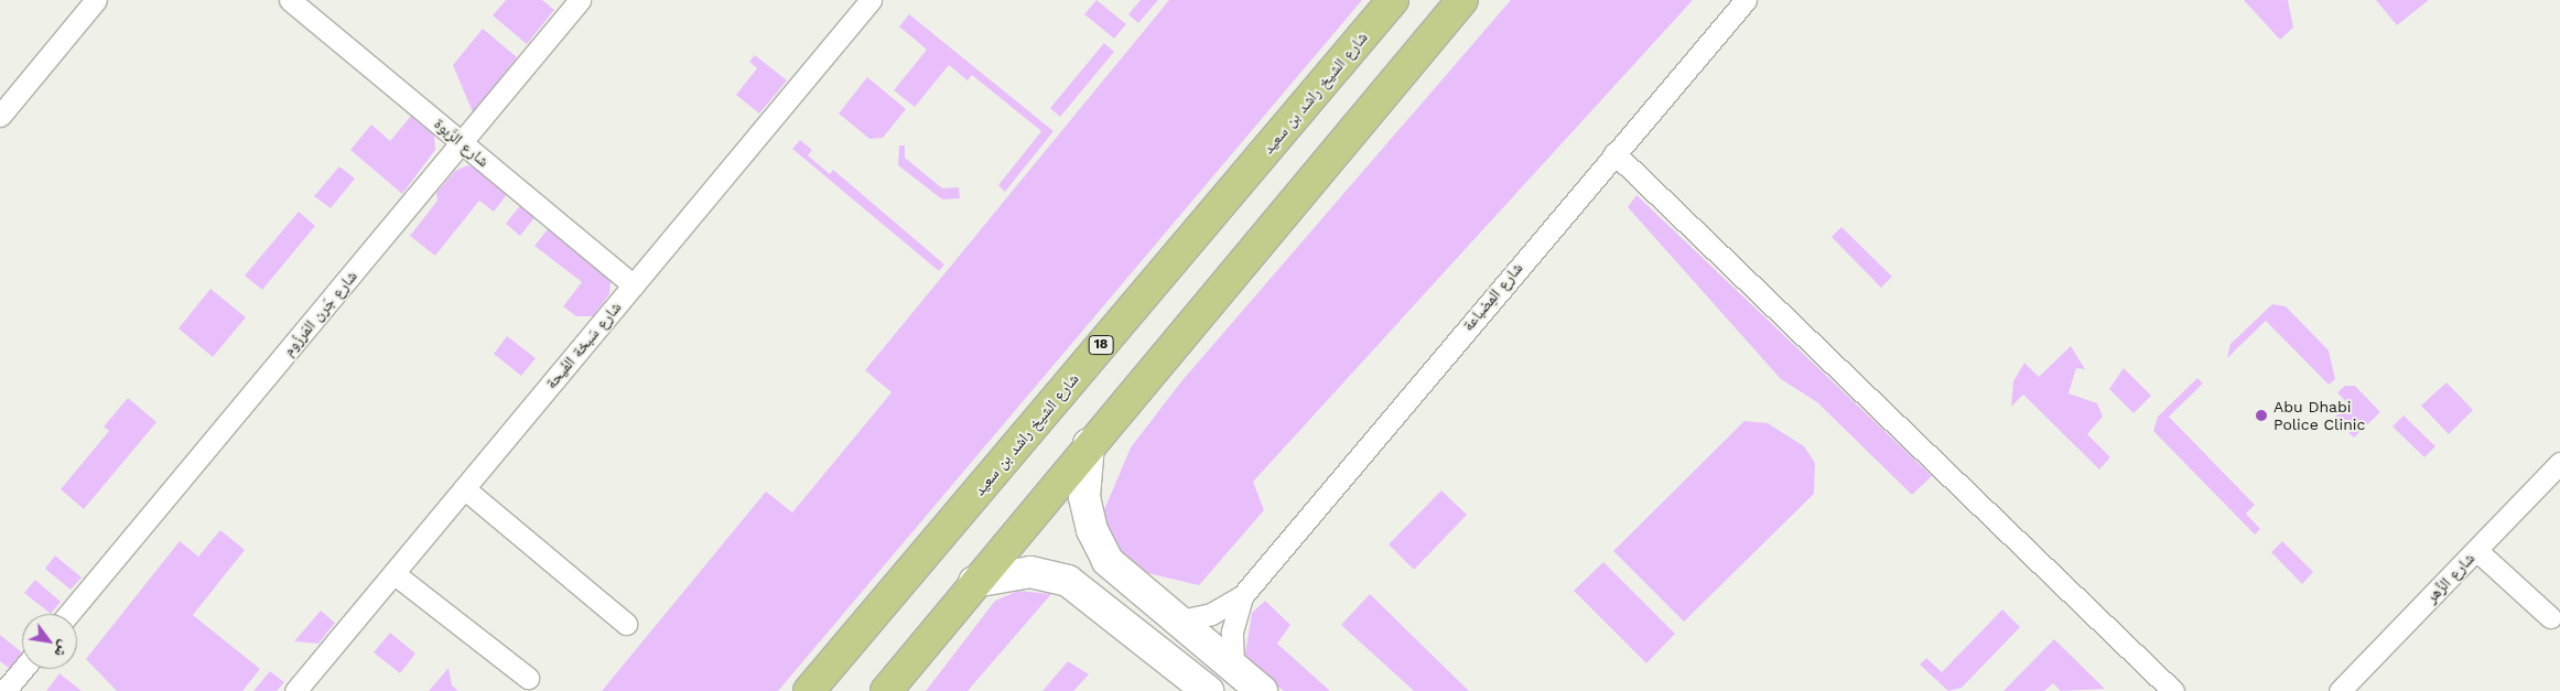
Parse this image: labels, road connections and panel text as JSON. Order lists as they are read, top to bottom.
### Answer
{
  "streets": {
    "main road": ["شارع الشيخ راشد بن سعيد", "18"],
    "street": [
      "شارع الرَّبوة",
      "شارع المِضباعة",
      "شارع جَرن المَرزُوم",
      "شارع سَبخة الفَيحة",
      "شارع الزَّهر"
    ]
  },
  "crossings": [
    ["شارع الرَّبوة", "شارع جَرن المَرزُوم"],
    ["شارع الرَّبوة", "شارع سَبخة الفَيحة"]
  ],
  "places": ["Abu Dhabi Police Clinic"],
  "north": "bottom right"
}
